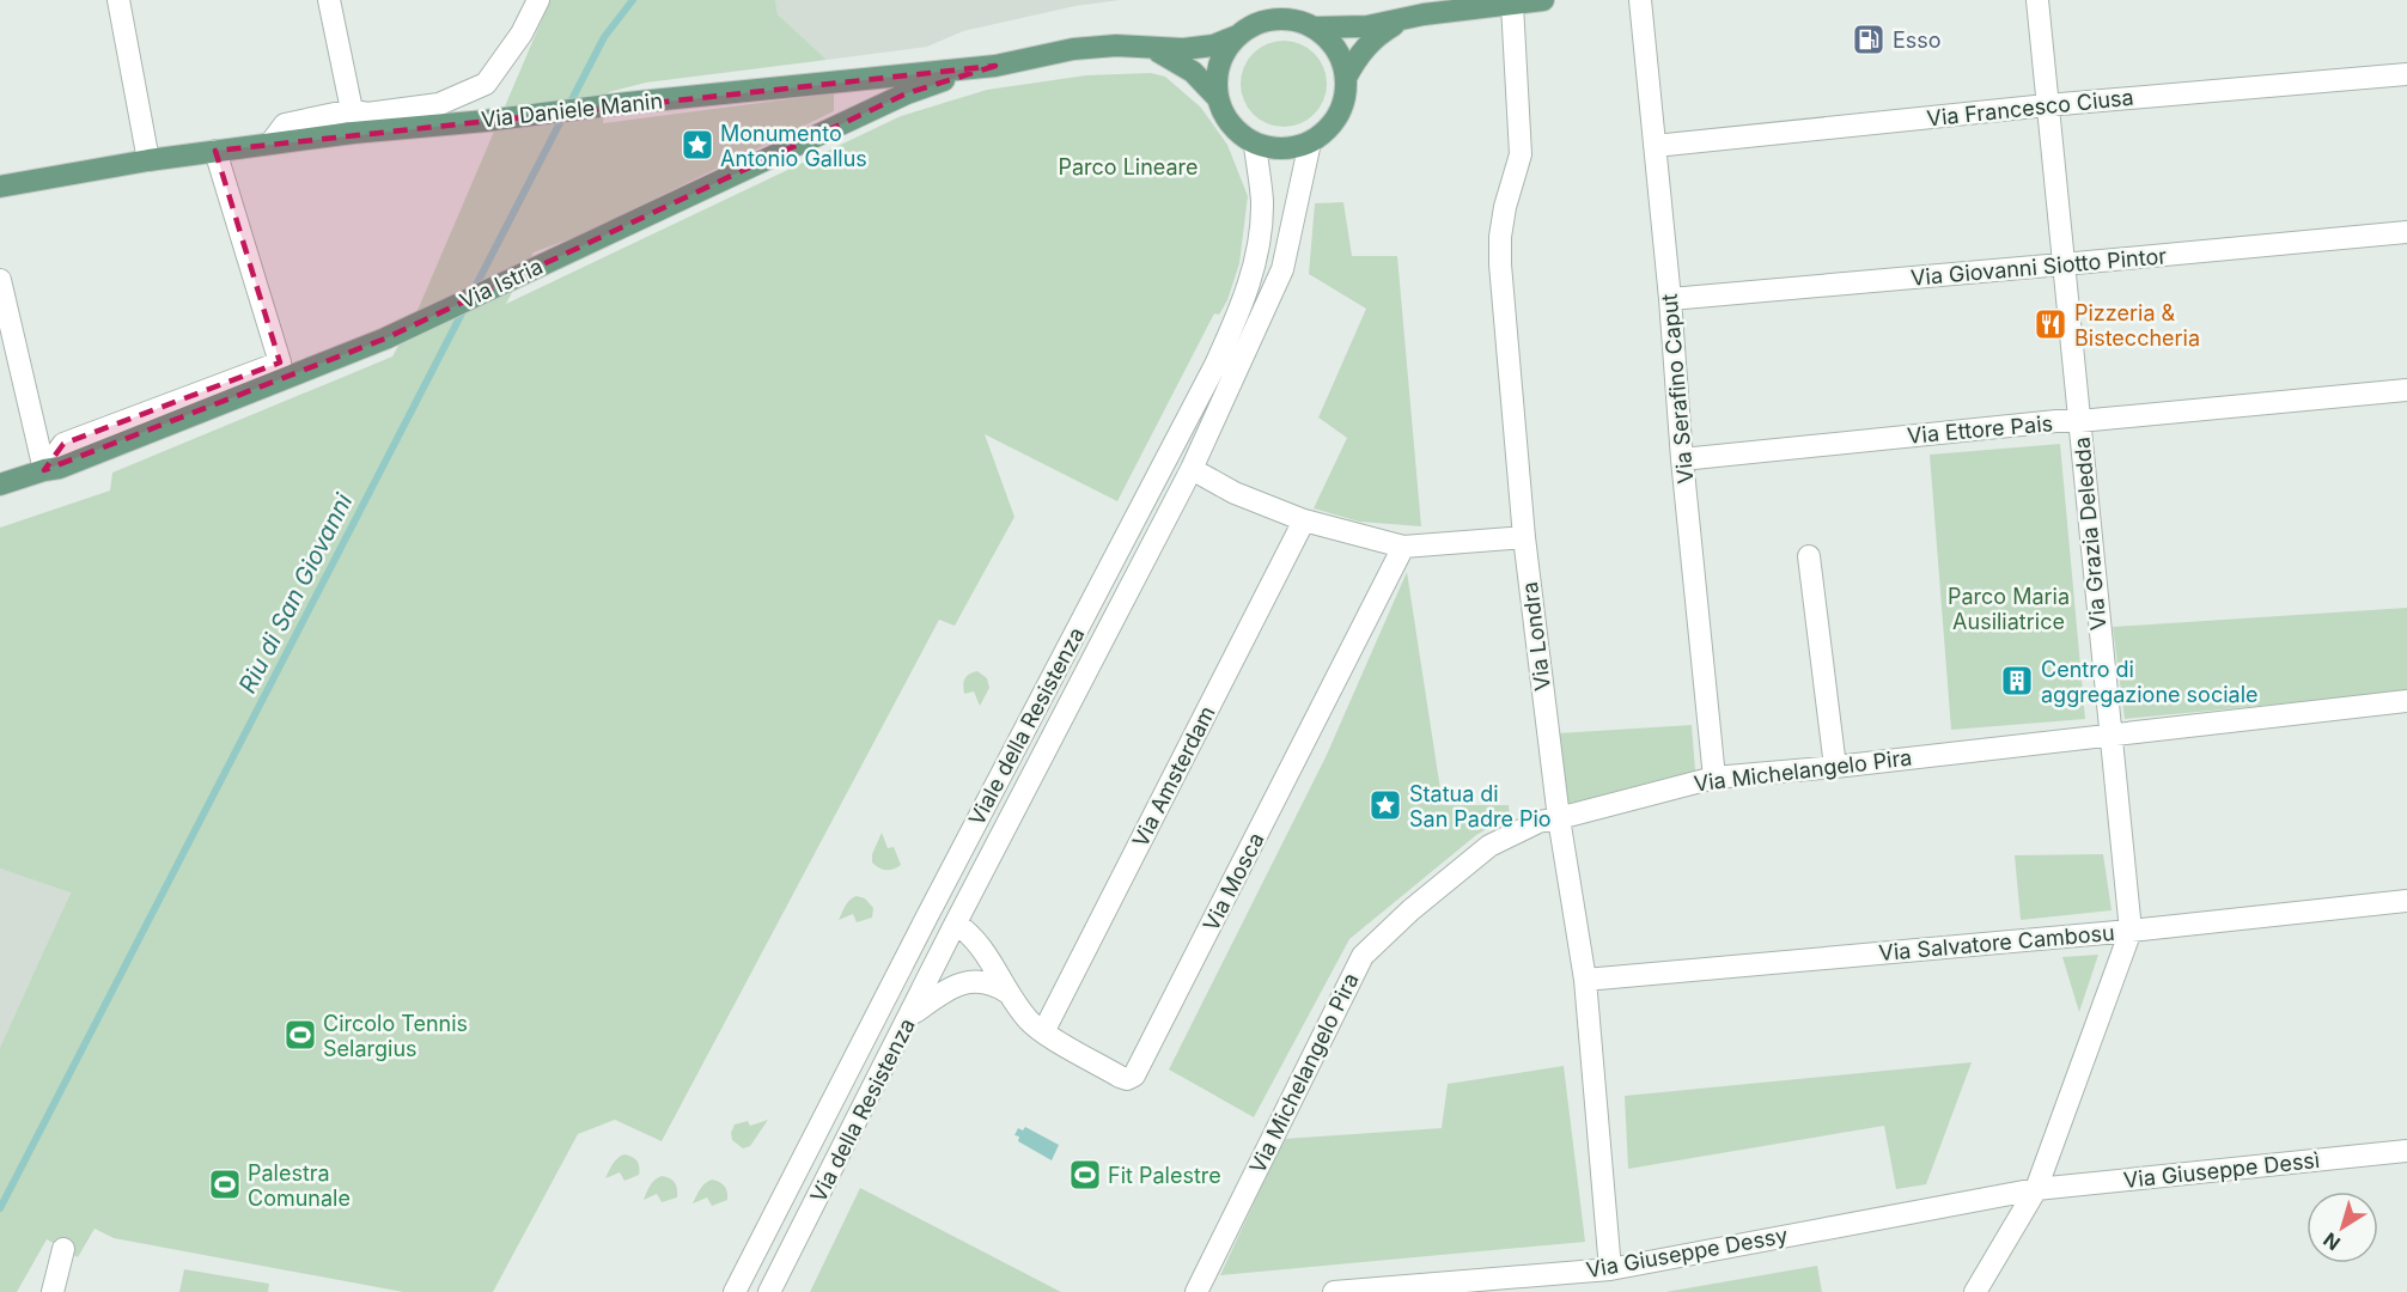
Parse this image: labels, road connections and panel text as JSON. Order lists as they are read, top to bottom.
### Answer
{
  "streets": {
    "main road": ["Via Daniele Manin", "Via Istria"],
    "street": [
      "Via Francesco Ciusa",
      "Via Giovanni Siotto Pintor",
      "Via Serafino Caput",
      "Via Ettore Pais",
      "Via Grazia Deledda",
      "Via Londra",
      "Viale della Resistenza",
      "Via Michelangelo Pira",
      "Via Amsterdam",
      "Via Mosca",
      "Via Salvatore Cambosu",
      "Via della Resistenza",
      "Via Giuseppe Dessì",
      "Via Giuseppe Dessy"
    ]
  },
  "crossings": [
    ["Via Francesco Ciusa", "Via Serafino Caput"],
    ["Via Francesco Ciusa", "Via Grazia Deledda"],
    ["Via Daniele Manin", "Via Istria"],
    ["Via Daniele Manin", "Viale della Resistenza"],
    ["Via Giovanni Siotto Pintor", "Via Serafino Caput"],
    ["Via Giovanni Siotto Pintor", "Via Grazia Deledda"],
    ["Via Serafino Caput", "Via Ettore Pais"],
    ["Via Serafino Caput", "Via Michelangelo Pira"],
    ["Via Ettore Pais", "Via Grazia Deledda"],
    ["Via Grazia Deledda", "Via Michelangelo Pira"],
    ["Via Grazia Deledda", "Via Salvatore Cambosu"],
    ["Via Grazia Deledda", "Via Giuseppe Dessì"],
    ["Via Grazia Deledda", "Via Giuseppe Dessy"],
    ["Via Londra", "Via Michelangelo Pira"],
    ["Via Londra", "Via Salvatore Cambosu"],
    ["Via Londra", "Via Giuseppe Dessy"],
    ["Viale della Resistenza", "Via Mosca"],
    ["Viale della Resistenza", "Via della Resistenza"],
    ["Via Amsterdam", "Via Mosca"],
    ["Via Mosca", "Via della Resistenza"],
    ["Via Giuseppe Dessì", "Via Giuseppe Dessy"]
  ],
  "water": ["Riu di San Giovanni"],
  "parks": ["Parco Lineare", "Parco Maria Ausiliatrice"],
  "places": {
    "fuel station": ["Esso"],
    "place": ["Monumento Antonio Gallus", "Statua di San Padre Pio"],
    "restaurant": ["Pizzeria & Bisteccheria"],
    "building": ["Centro di aggregazione sociale"],
    "sports": ["Circolo Tennis Selargius", "Fit Palestre", "Palestra Comunale"]
  },
  "north": "bottom left"
}
